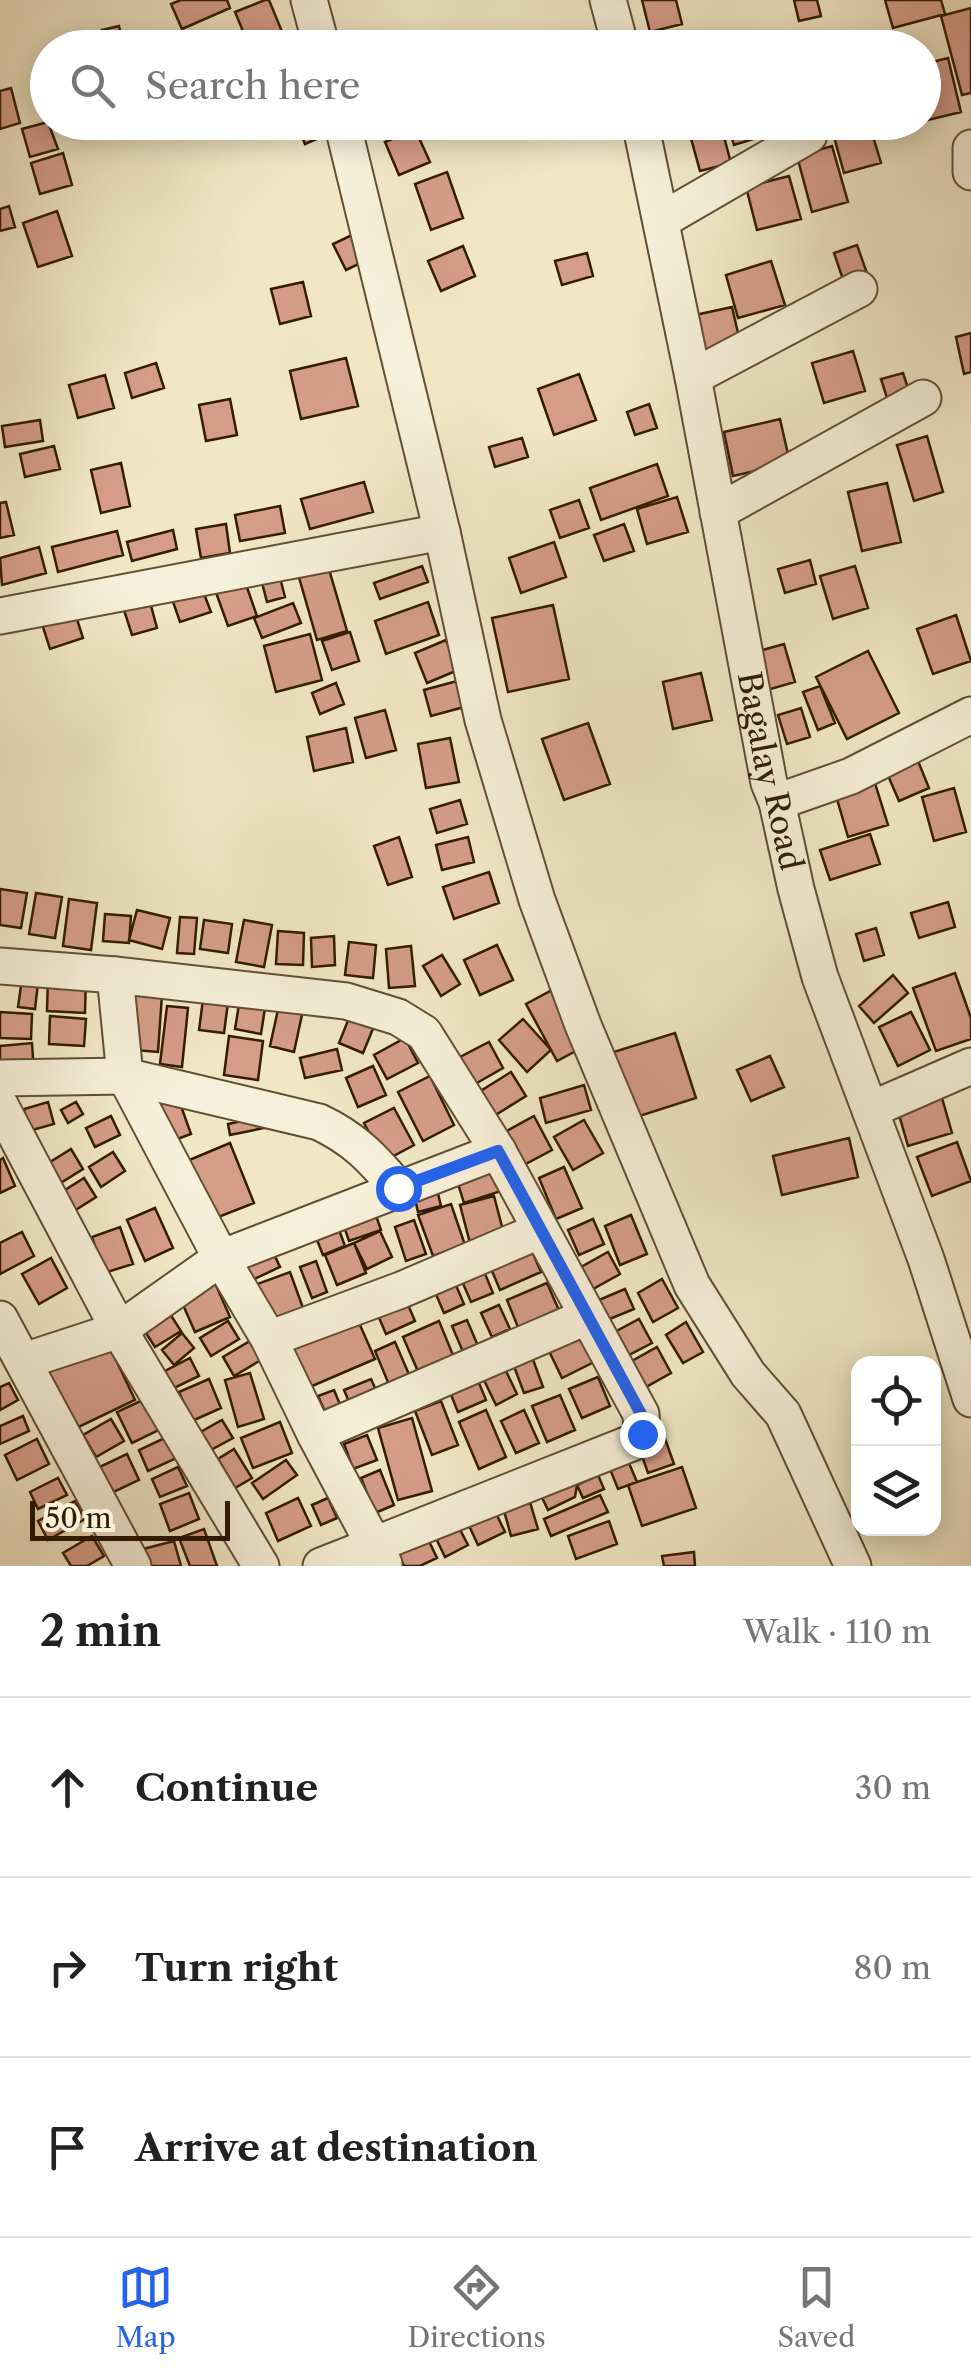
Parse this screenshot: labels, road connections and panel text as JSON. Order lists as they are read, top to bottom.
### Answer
{
  "streets": {
    "street": ["Bagalay Road"]
  },
  "scale_bar": "50 m",
  "page": {
    "search": "Search here",
    "scale": "50 m",
    "heading": ["2 min", "Walk · 110 m"],
    "list": [
      ["Continue", "30 m"],
      ["Turn right", "80 m"],
      "Arrive at destination"
    ],
    "nav": ["Map", "Directions", "Saved"]
  }
}
